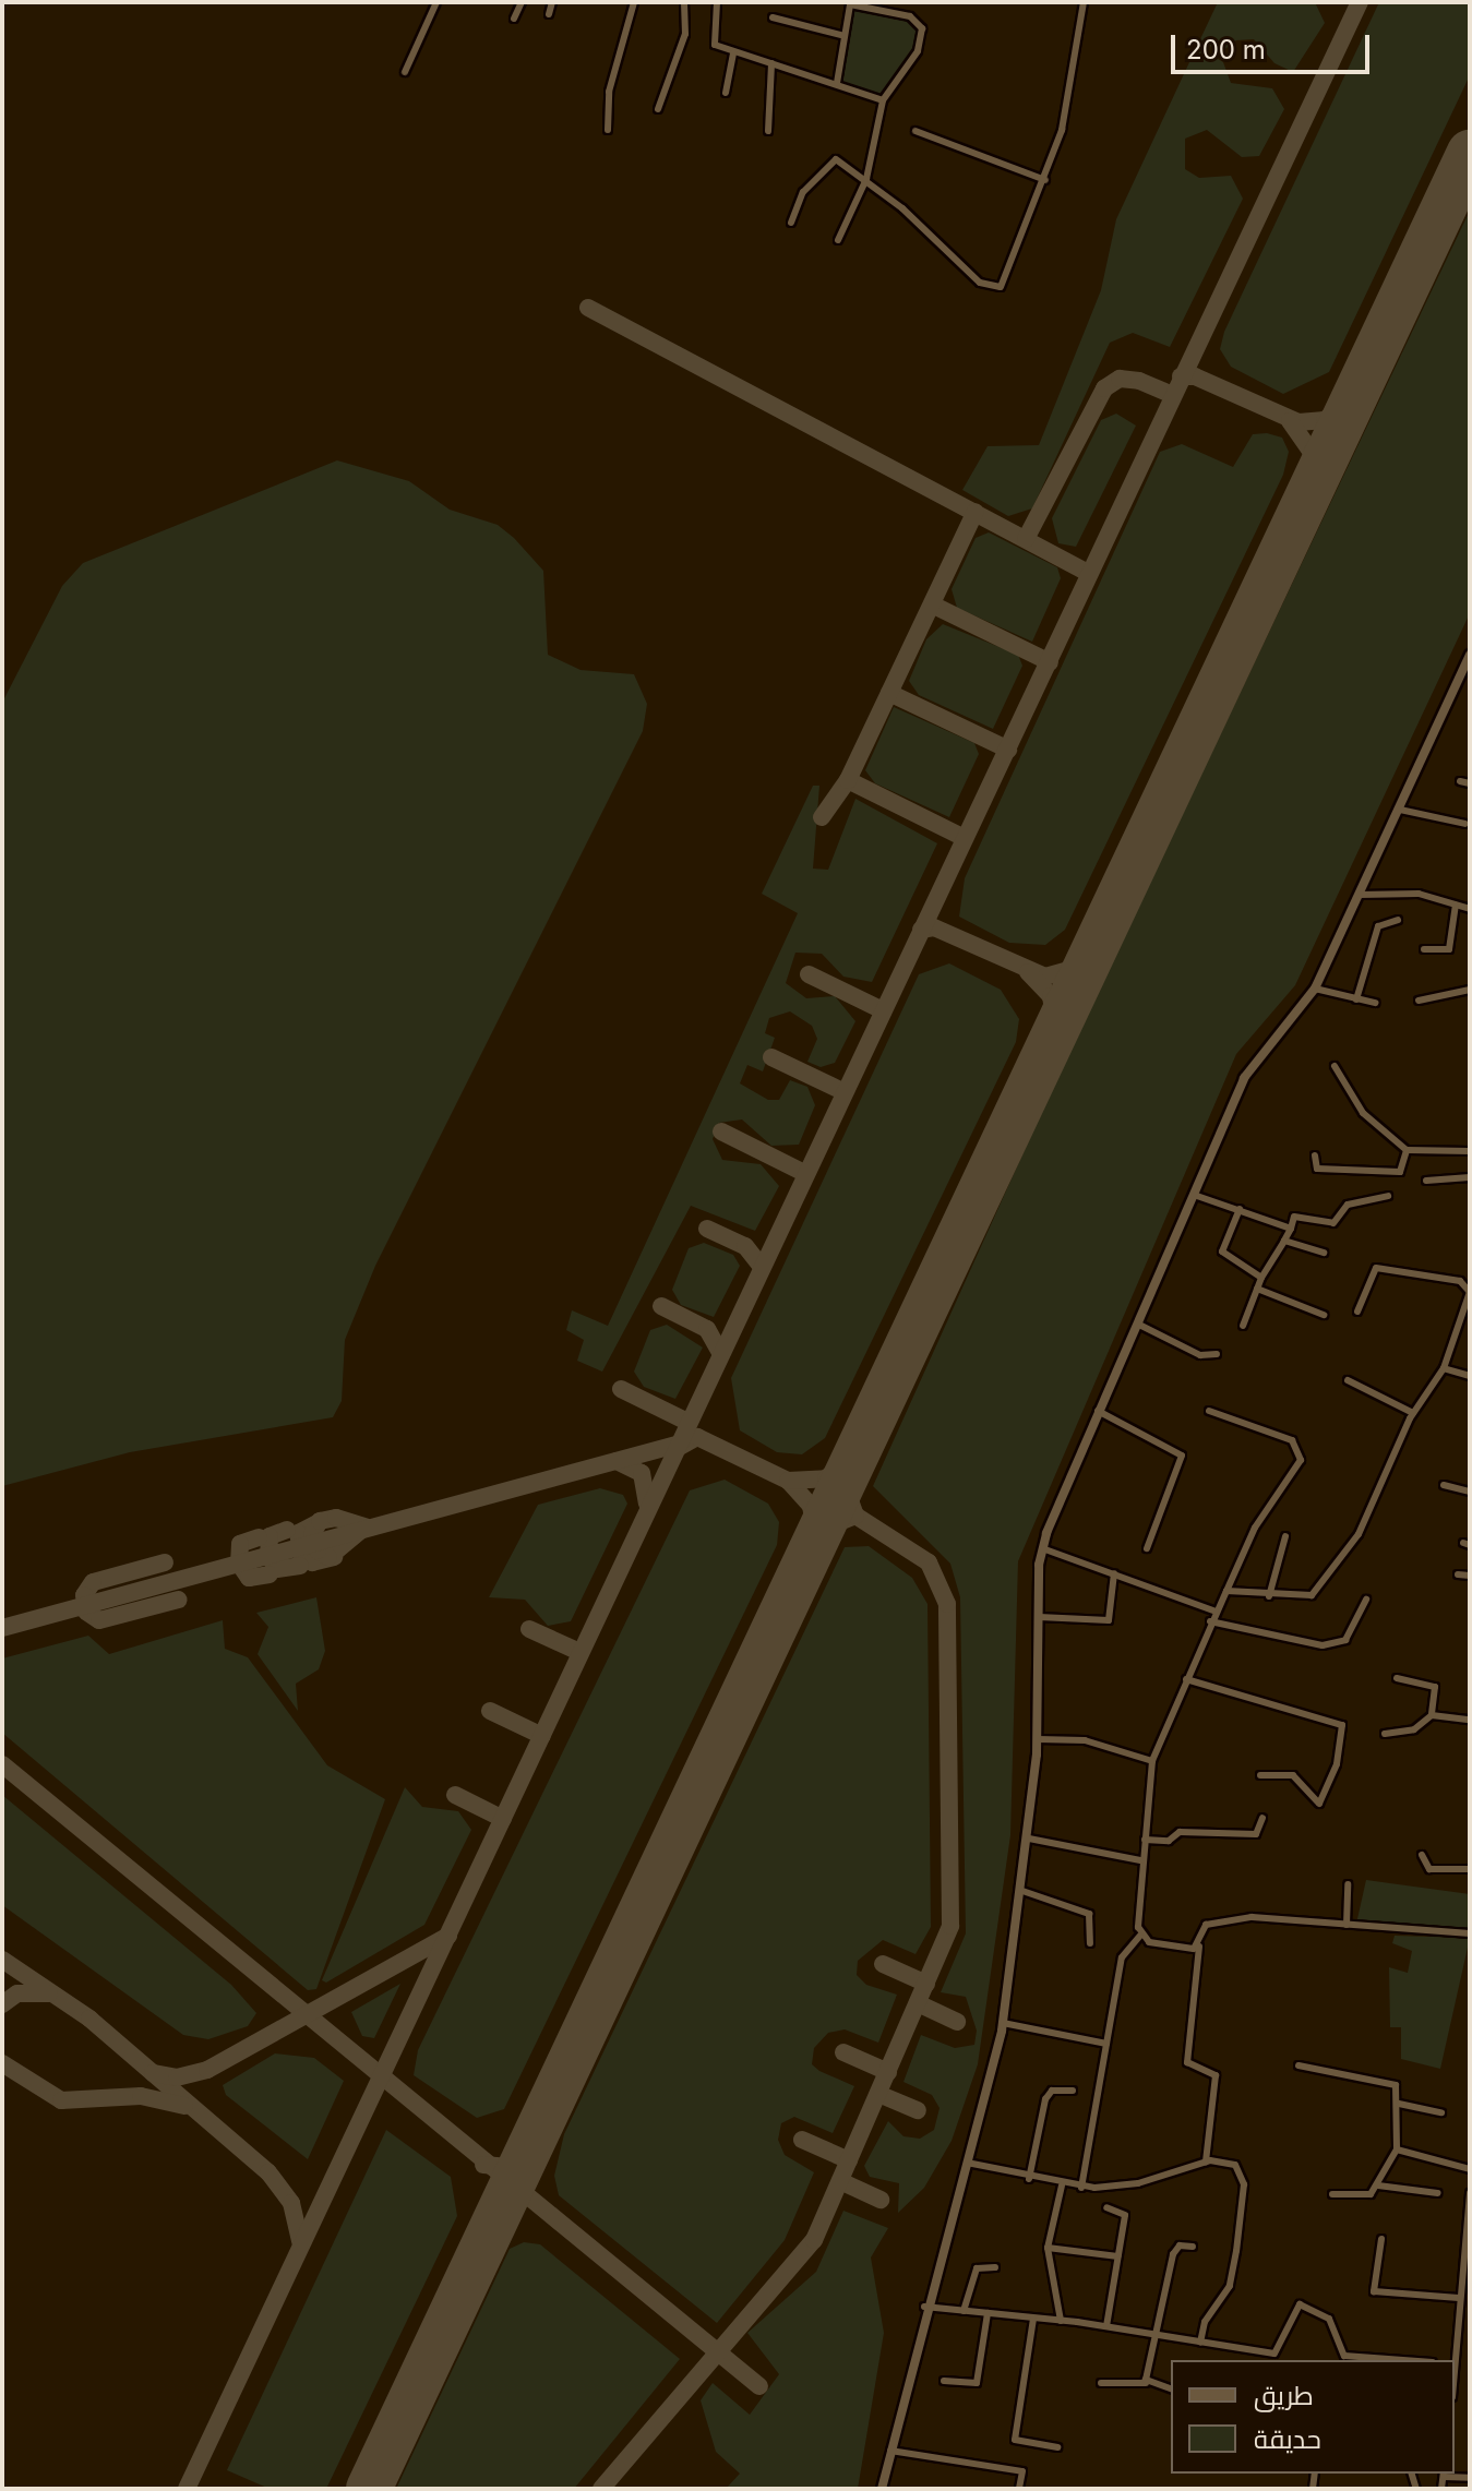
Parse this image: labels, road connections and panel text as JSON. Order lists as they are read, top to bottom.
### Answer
{
  "legend": ["طريق", "حديقة"],
  "scale_bar": "200 m"
}
